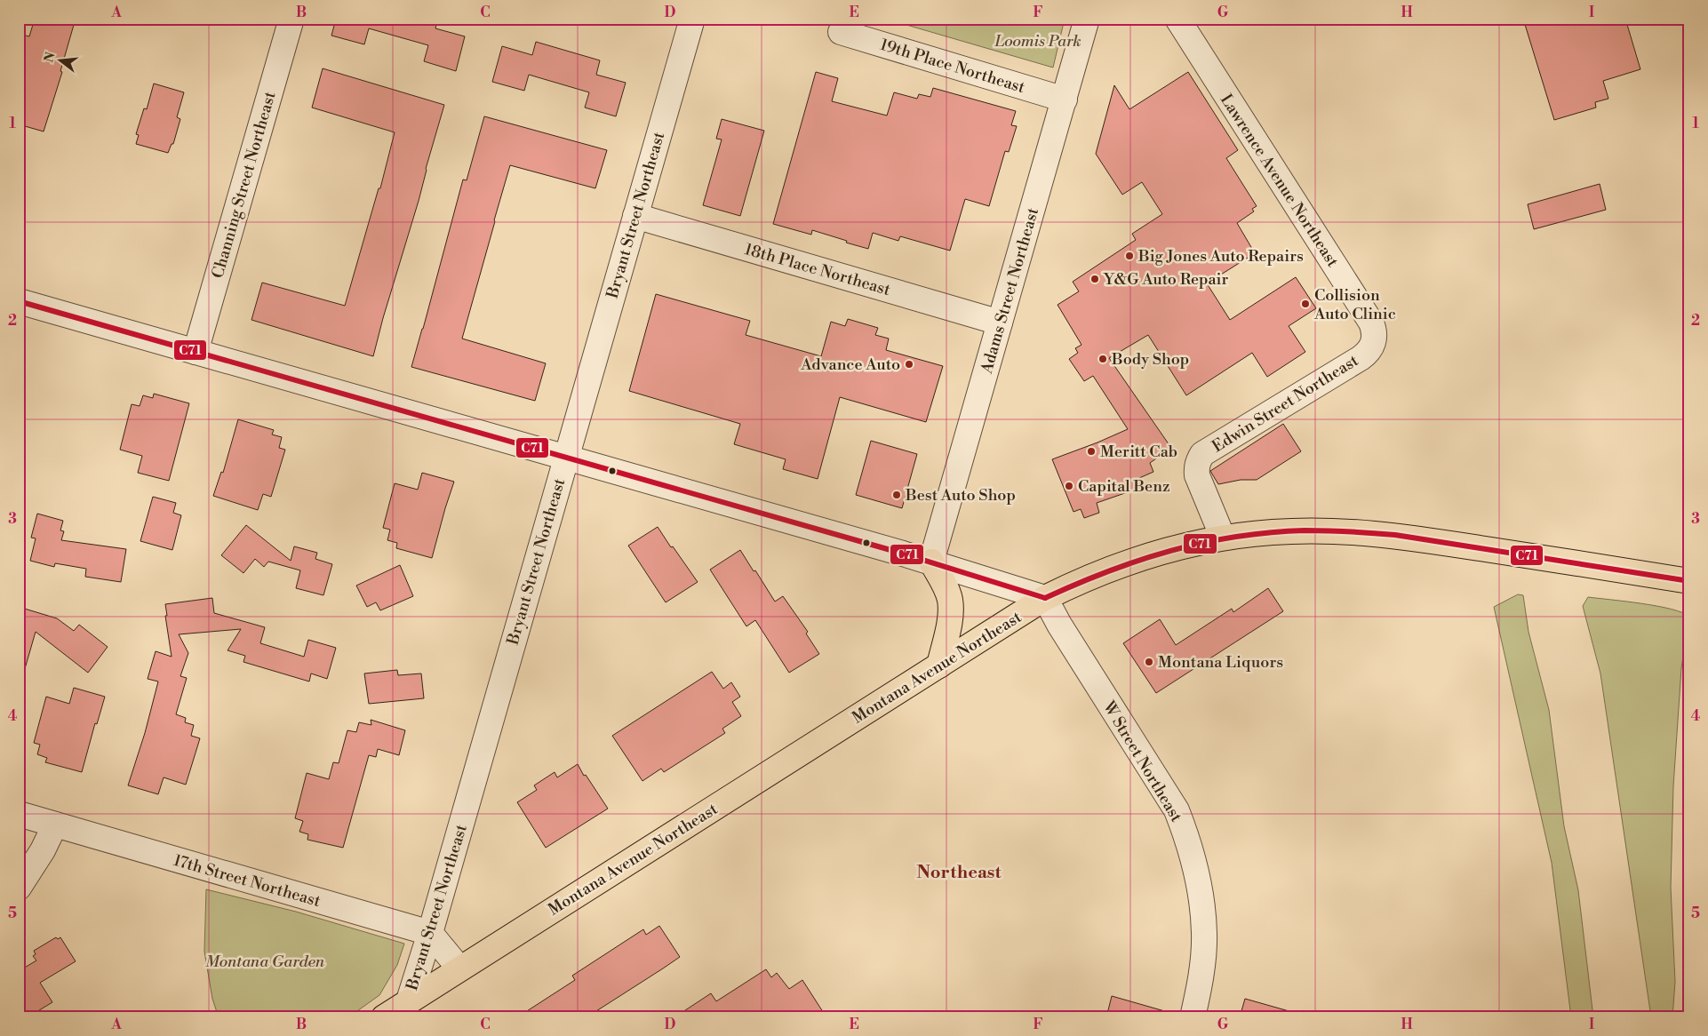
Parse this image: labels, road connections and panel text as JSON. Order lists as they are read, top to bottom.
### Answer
{
  "streets": {
    "main road": ["Montana Avenue Northeast"],
    "street": [
      "19th Place Northeast",
      "Lawrence Avenue Northeast",
      "Channing Street Northeast",
      "Bryant Street Northeast",
      "18th Place Northeast",
      "Adams Street Northeast",
      "Edwin Street Northeast",
      "W Street Northeast",
      "17th Street Northeast"
    ]
  },
  "crossings": [
    ["19th Place Northeast", "Adams Street Northeast"],
    ["Lawrence Avenue Northeast", "Edwin Street Northeast"],
    ["Bryant Street Northeast", "18th Place Northeast"],
    ["Bryant Street Northeast", "Montana Avenue Northeast"],
    ["Bryant Street Northeast", "17th Street Northeast"],
    ["18th Place Northeast", "Adams Street Northeast"],
    ["Edwin Street Northeast", "Montana Avenue Northeast"],
    ["Montana Avenue Northeast", "W Street Northeast"]
  ],
  "districts": ["Northeast"],
  "parks": ["Loomis Park", "Montana Garden"],
  "places": [
    "Big Jones Auto Repairs",
    "Y&G Auto Repair",
    "Collision Auto Clinic",
    "Body Shop",
    "Advance Auto",
    "Meritt Cab",
    "Capital Benz",
    "Best Auto Shop",
    "Montana Liquors"
  ],
  "lines": ["transit line C71"],
  "north": "left",
  "grid": {
    "columns": [
      "A",
      "B",
      "C",
      "D",
      "E",
      "F",
      "G",
      "H",
      "I"
    ],
    "rows": [
      "1",
      "2",
      "3",
      "4",
      "5"
    ]
  }
}
